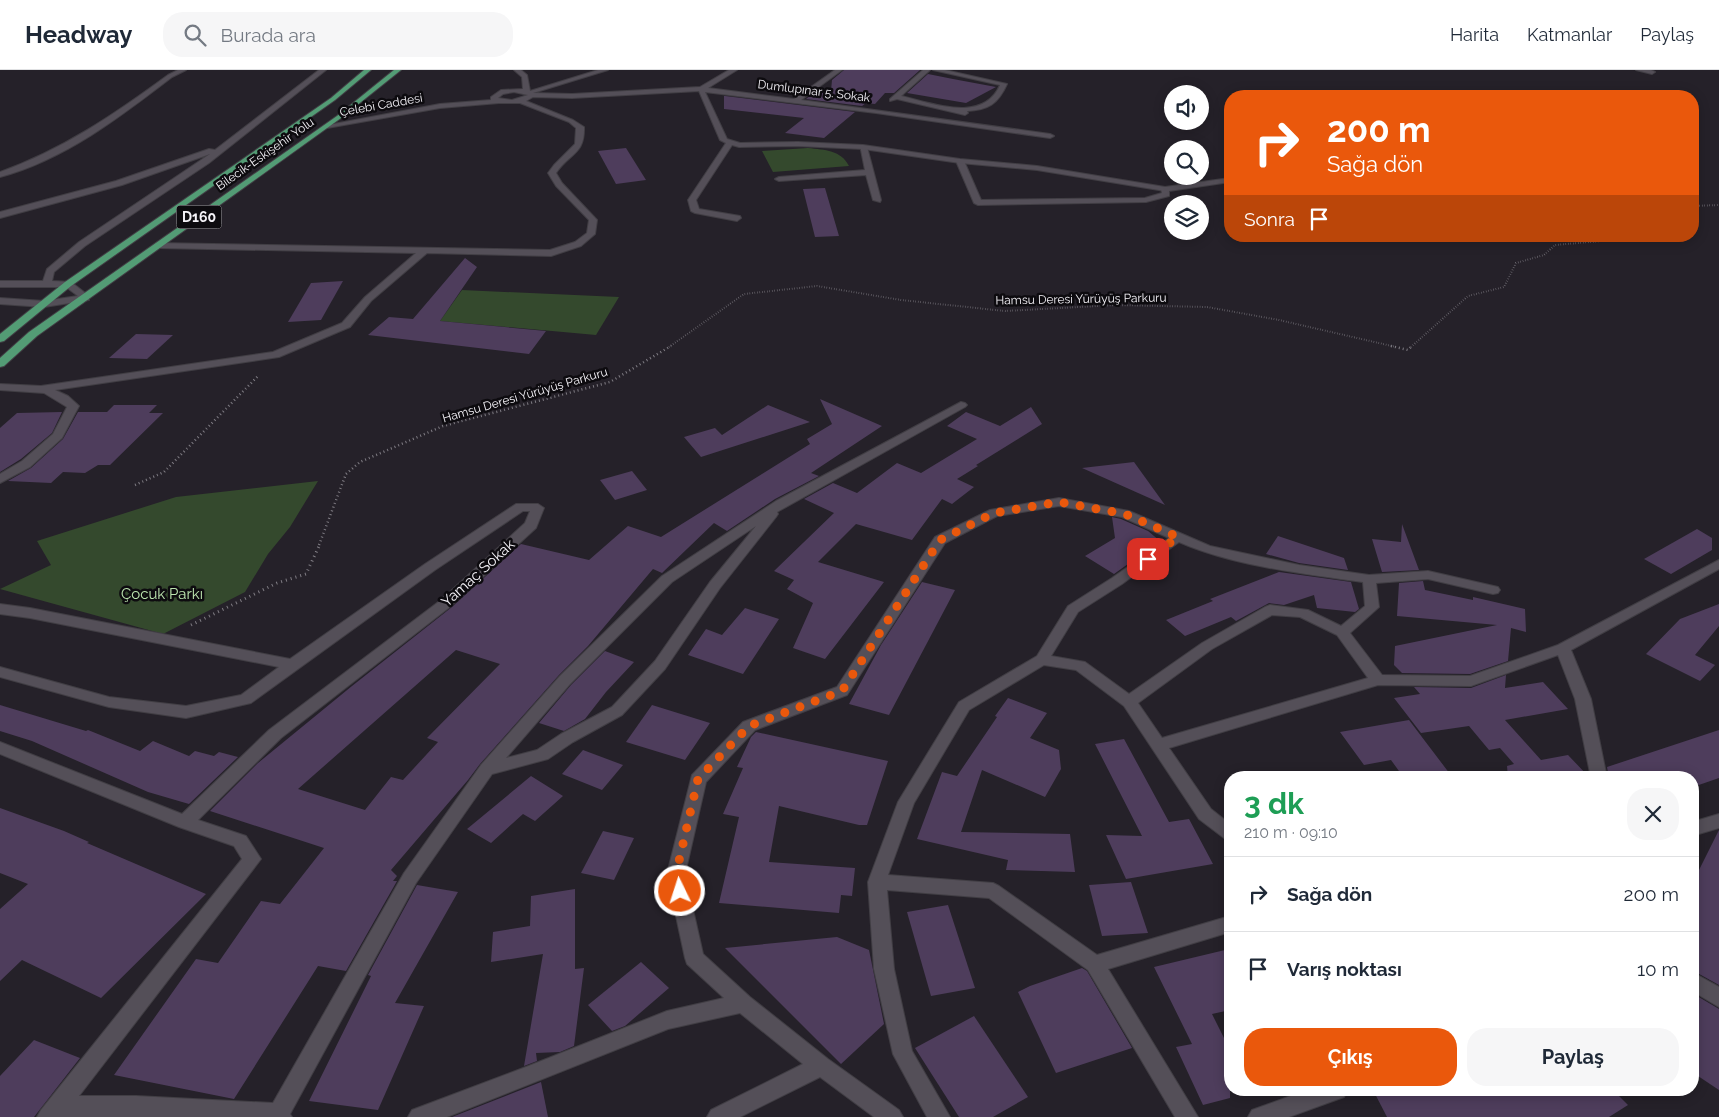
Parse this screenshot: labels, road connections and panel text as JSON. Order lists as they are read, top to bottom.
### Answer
{
  "streets": {
    "main road": ["Bilecik-Eskişehir Yolu", "D160"],
    "street": ["Dumlupınar 5. Sokak", "Çelebi Caddesi", "Yamaç Sokak"],
    "path": ["Hamsu Deresi Yürüyüş Parkuru"]
  },
  "crossings": [
    ["Çelebi Caddesi", "Bilecik-Eskişehir Yolu"]
  ],
  "parks": ["Çocuk Parkı"],
  "page": {
    "header": "Headway",
    "search": "Burada ara",
    "nav": ["Harita", "Katmanlar", "Paylaş"],
    "turn": ["200 m", "Sağa dön"],
    "then": "Sonra",
    "heading": ["3 dk", "210 m · 09:10"],
    "list": [
      {
        "name": "Sağa dön",
        "value": "200 m"
      },
      {
        "name": "Varış noktası",
        "value": "10 m"
      }
    ],
    "buttons": ["Çıkış", "Paylaş"]
  }
}
